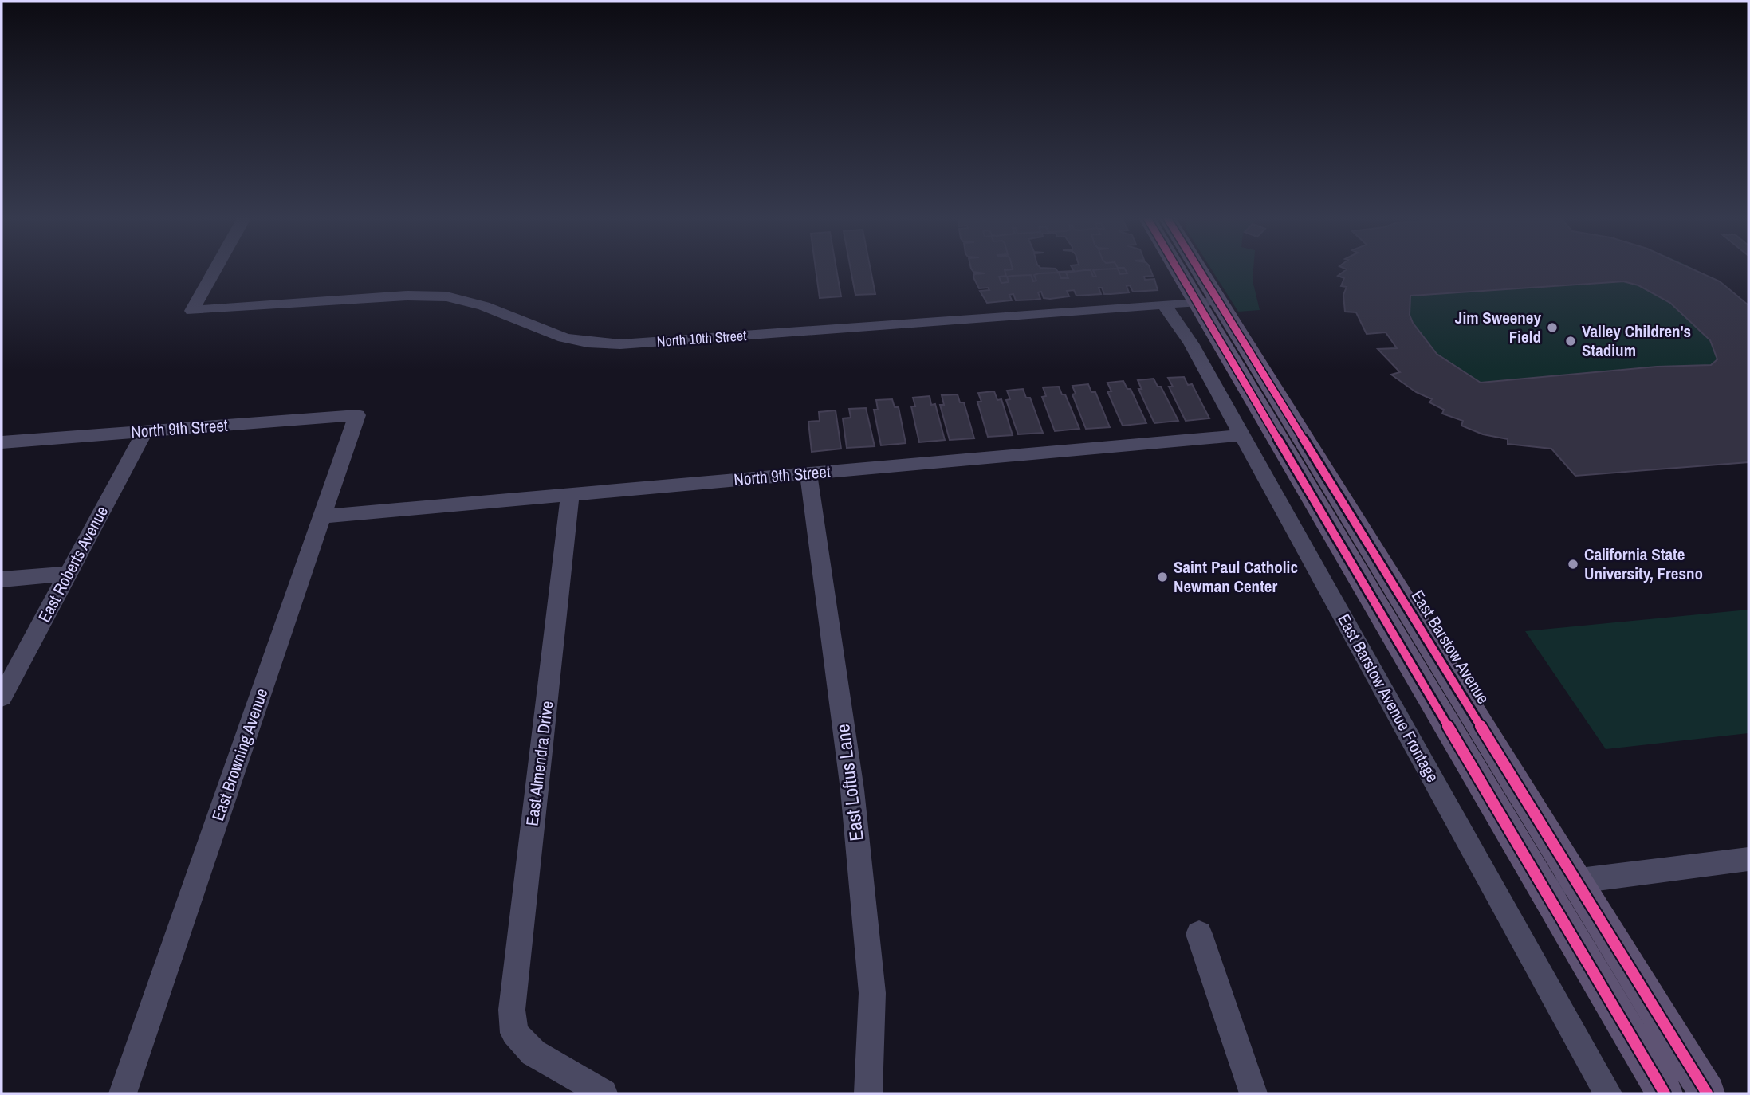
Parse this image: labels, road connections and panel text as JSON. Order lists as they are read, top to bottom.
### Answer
{
  "streets": {
    "main road": ["East Barstow Avenue"],
    "street": [
      "North 10th Street",
      "North 9th Street",
      "East Roberts Avenue",
      "East Barstow Avenue Frontage",
      "East Browning Avenue",
      "East Almendra Drive",
      "East Loftus Lane"
    ]
  },
  "crossings": [
    ["North 10th Street", "East Barstow Avenue"],
    ["North 10th Street", "East Barstow Avenue Frontage"],
    ["North 9th Street", "East Roberts Avenue"],
    ["North 9th Street", "East Barstow Avenue Frontage"],
    ["North 9th Street", "East Browning Avenue"],
    ["North 9th Street", "East Almendra Drive"],
    ["North 9th Street", "East Loftus Lane"]
  ],
  "places": [
    "Jim Sweeney Field",
    "Valley Children's Stadium",
    "California State University, Fresno",
    "Saint Paul Catholic Newman Center"
  ]
}
